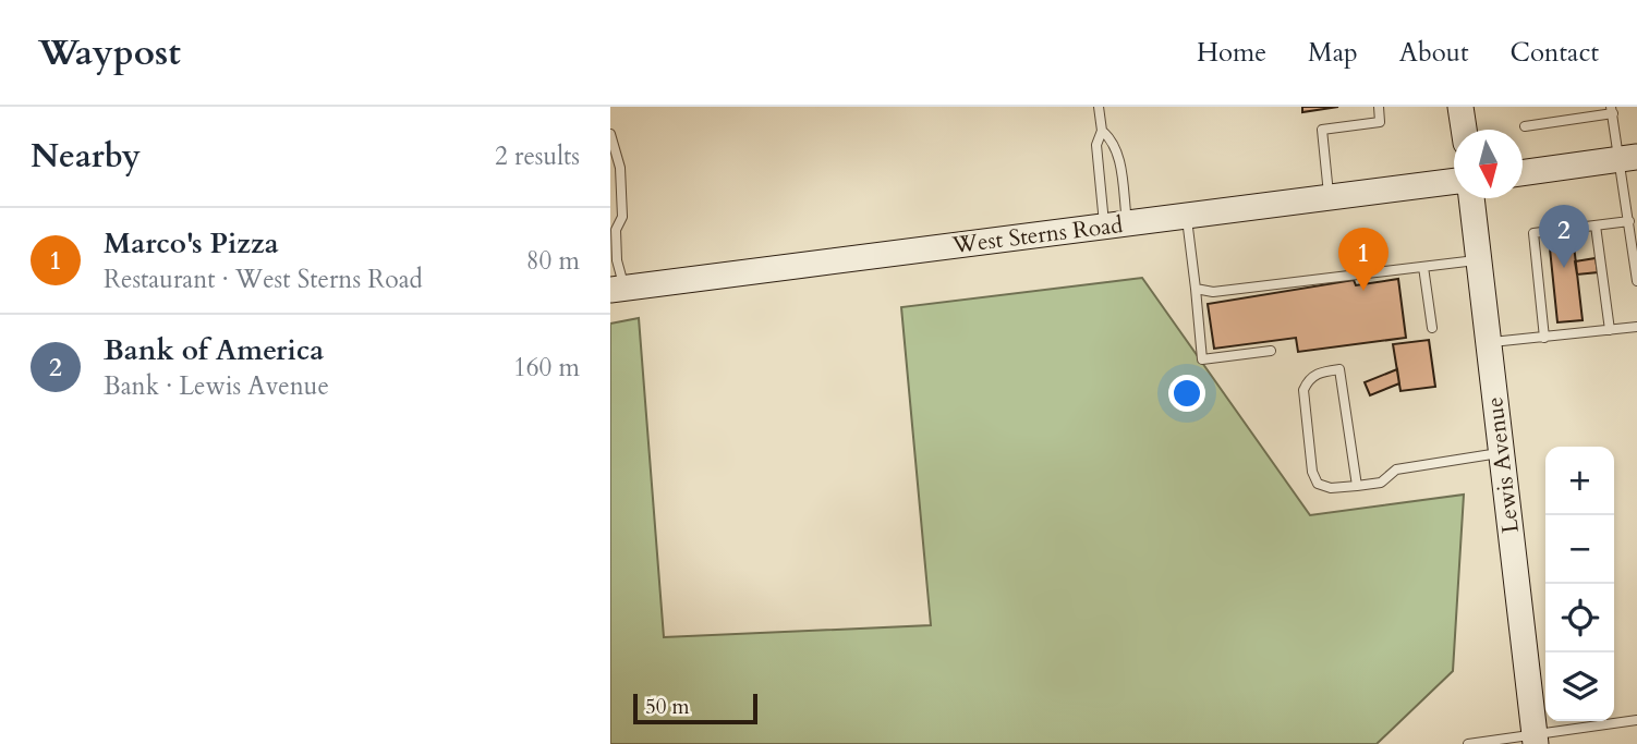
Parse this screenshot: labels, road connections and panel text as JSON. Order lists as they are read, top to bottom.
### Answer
{
  "streets": {
    "main road": ["West Sterns Road", "Lewis Avenue"]
  },
  "scale_bar": "50 m",
  "north": "bottom",
  "page": {
    "header": "Waypost",
    "nav": [
      "Home",
      "Map",
      "About",
      "Contact"
    ],
    "heading": ["Nearby", "2 results"],
    "pins": ["2", "1"],
    "list": [
      {
        "mark": "1",
        "name": "Marco's Pizza",
        "note": "Restaurant · West Sterns Road",
        "value": "80 m"
      },
      {
        "mark": "2",
        "name": "Bank of America",
        "note": "Bank · Lewis Avenue",
        "value": "160 m"
      }
    ],
    "map_buttons": ["+", "−"],
    "scale": "50 m"
  }
}
